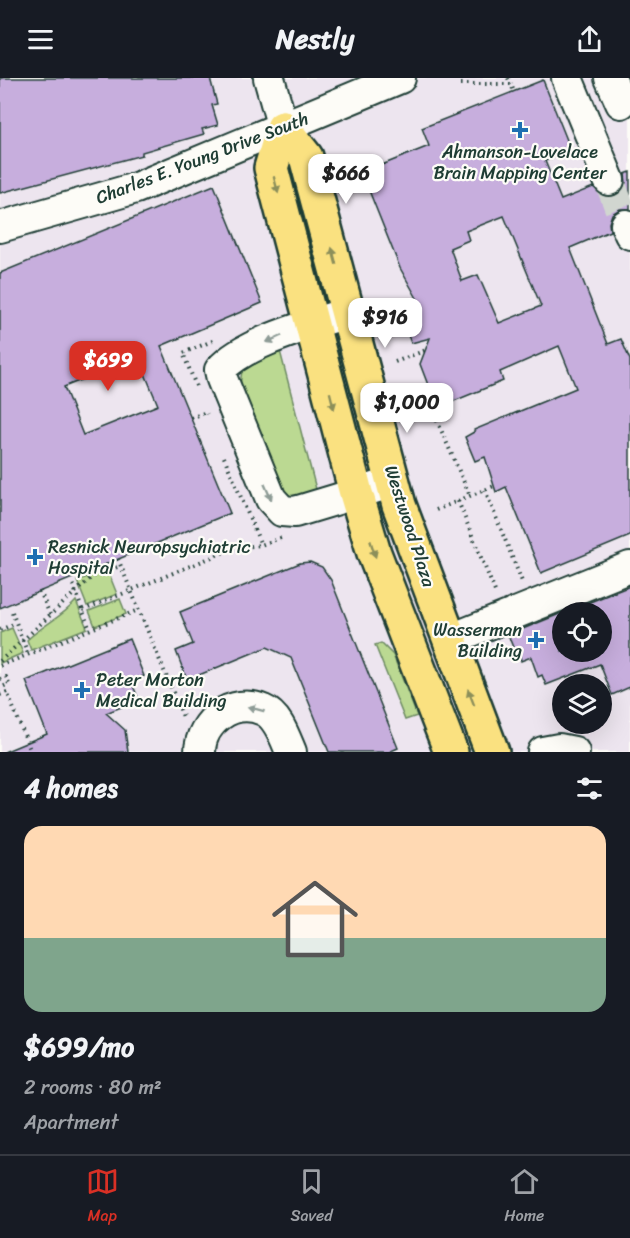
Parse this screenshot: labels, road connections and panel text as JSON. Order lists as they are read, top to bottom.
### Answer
{
  "streets": {
    "main road": ["Westwood Plaza"],
    "street": ["Charles E. Young Drive South"]
  },
  "crossings": [
    ["Charles E. Young Drive South", "Westwood Plaza"]
  ],
  "places": {
    "health": [
      "Ahmanson-Lovelace Brain Mapping Center",
      "Resnick Neuropsychiatric Hospital",
      "Wasserman Building",
      "Peter Morton Medical Building"
    ]
  },
  "page": {
    "header": "Nestly",
    "price": [
      "$666",
      "$916",
      "$699",
      "$1,000"
    ],
    "heading": "4 homes",
    "list": [
      {
        "name": "$699/mo",
        "note": "2 rooms · 80 m² · Apartment"
      }
    ],
    "tabs": ["Map", "Saved", "Home"]
  }
}
